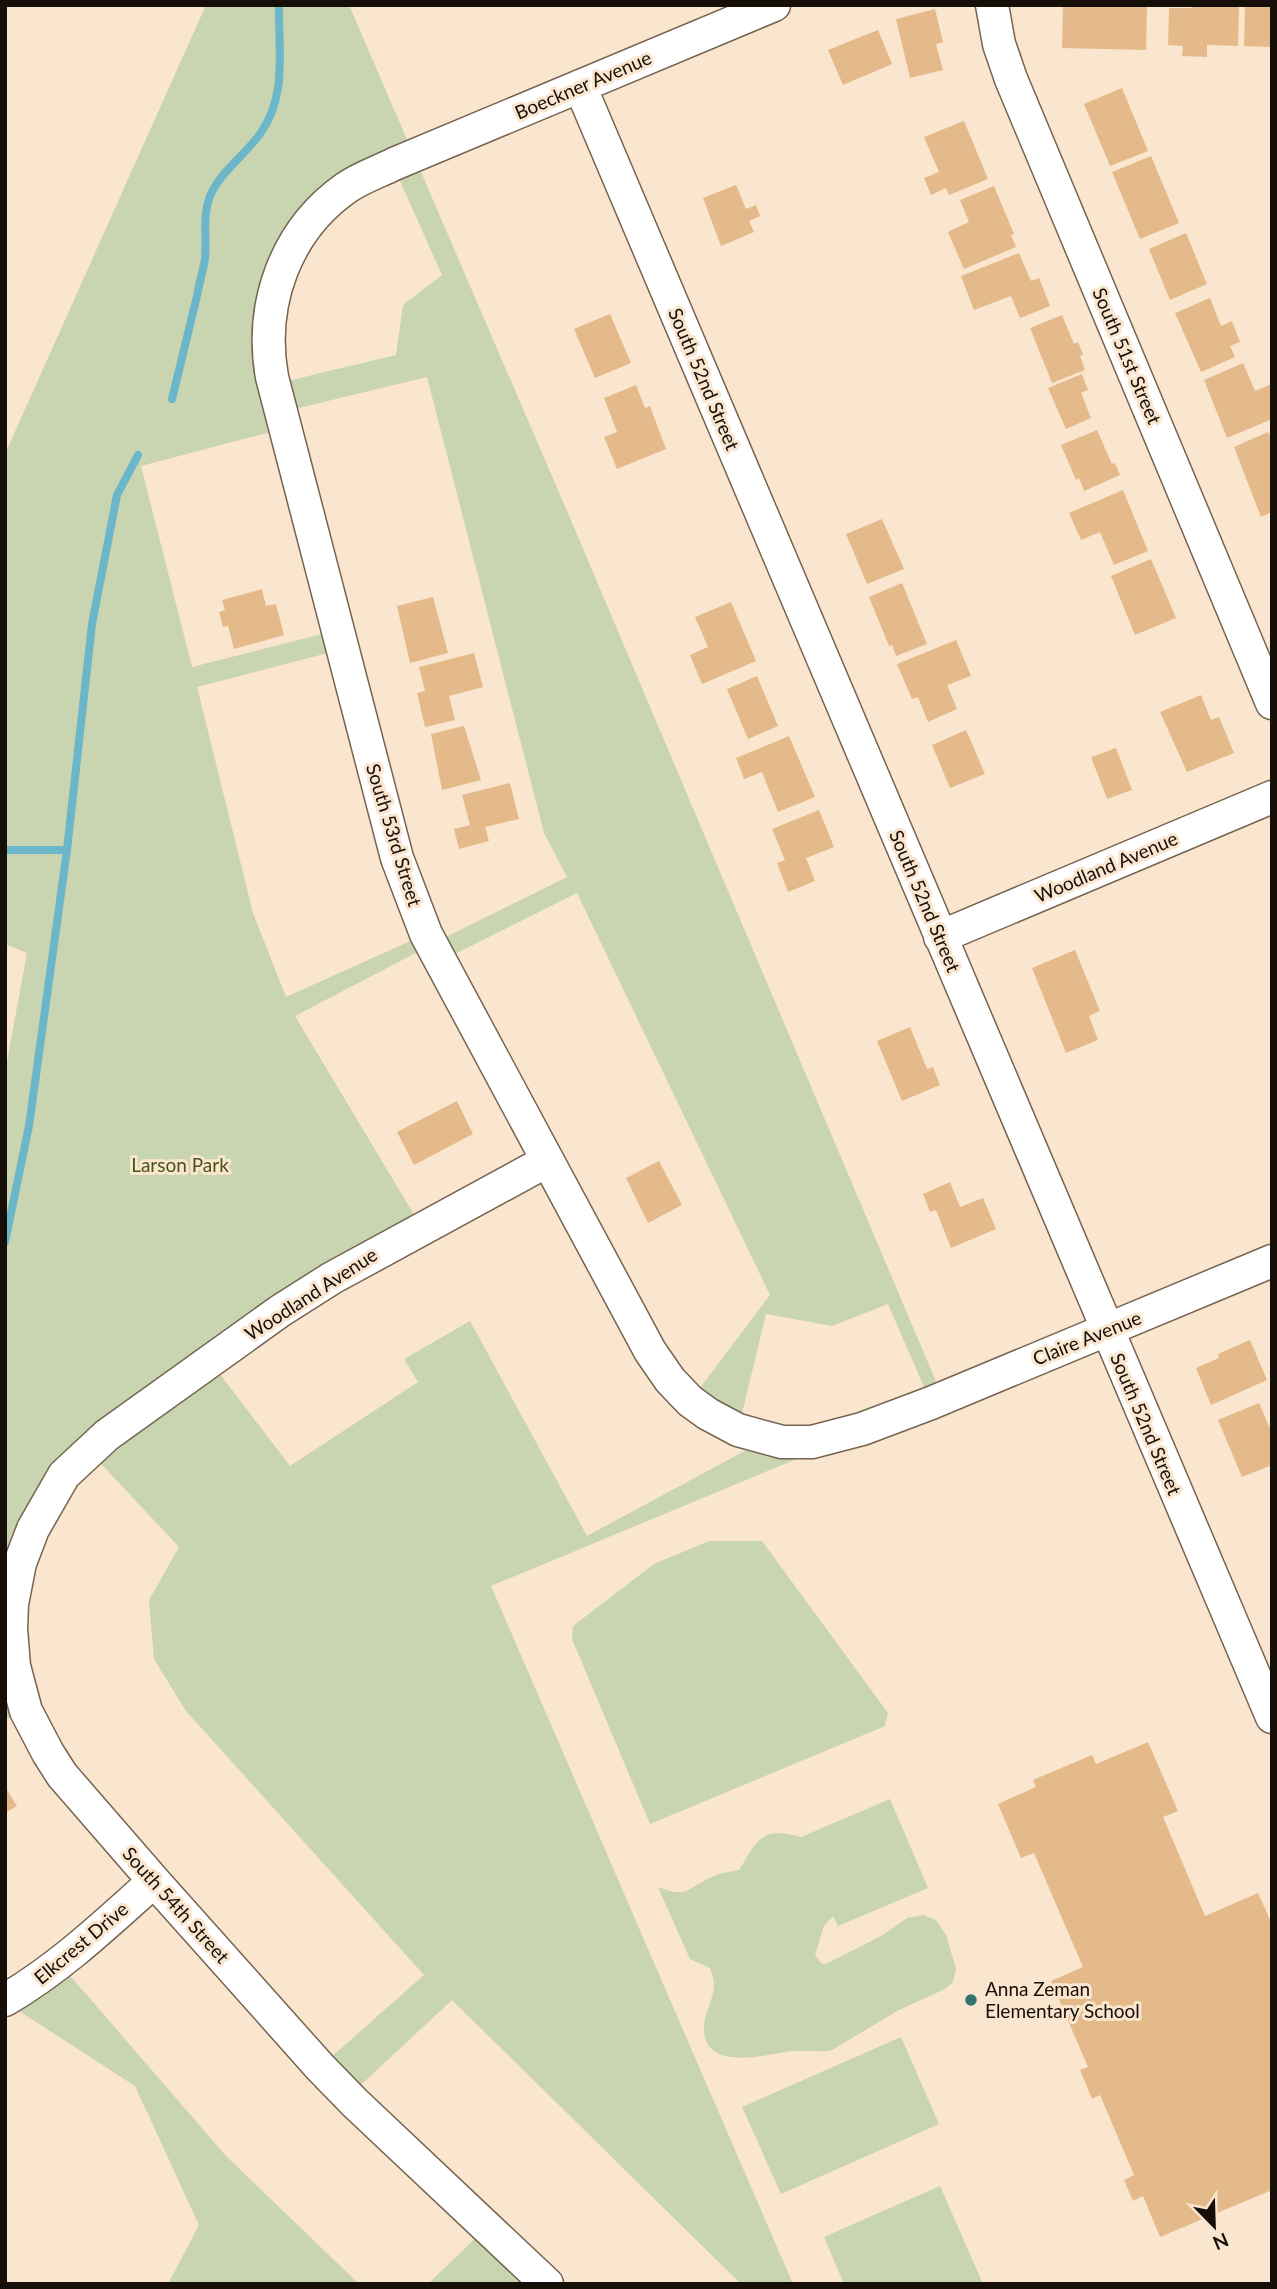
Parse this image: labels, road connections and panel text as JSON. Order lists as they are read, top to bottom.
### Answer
{
  "streets": {
    "street": [
      "Boeckner Avenue",
      "South 51st Street",
      "South 52nd Street",
      "South 53rd Street",
      "Woodland Avenue",
      "Claire Avenue",
      "South 54th Street",
      "Elkcrest Drive"
    ]
  },
  "crossings": [
    ["Boeckner Avenue", "South 52nd Street"],
    ["Boeckner Avenue", "South 53rd Street"],
    ["South 52nd Street", "Woodland Avenue"],
    ["South 52nd Street", "Claire Avenue"],
    ["South 53rd Street", "Woodland Avenue"],
    ["South 53rd Street", "Claire Avenue"],
    ["Woodland Avenue", "South 54th Street"],
    ["South 54th Street", "Elkcrest Drive"]
  ],
  "parks": ["Larson Park"],
  "places": ["Anna Zeman Elementary School"],
  "north": "bottom right"
}
